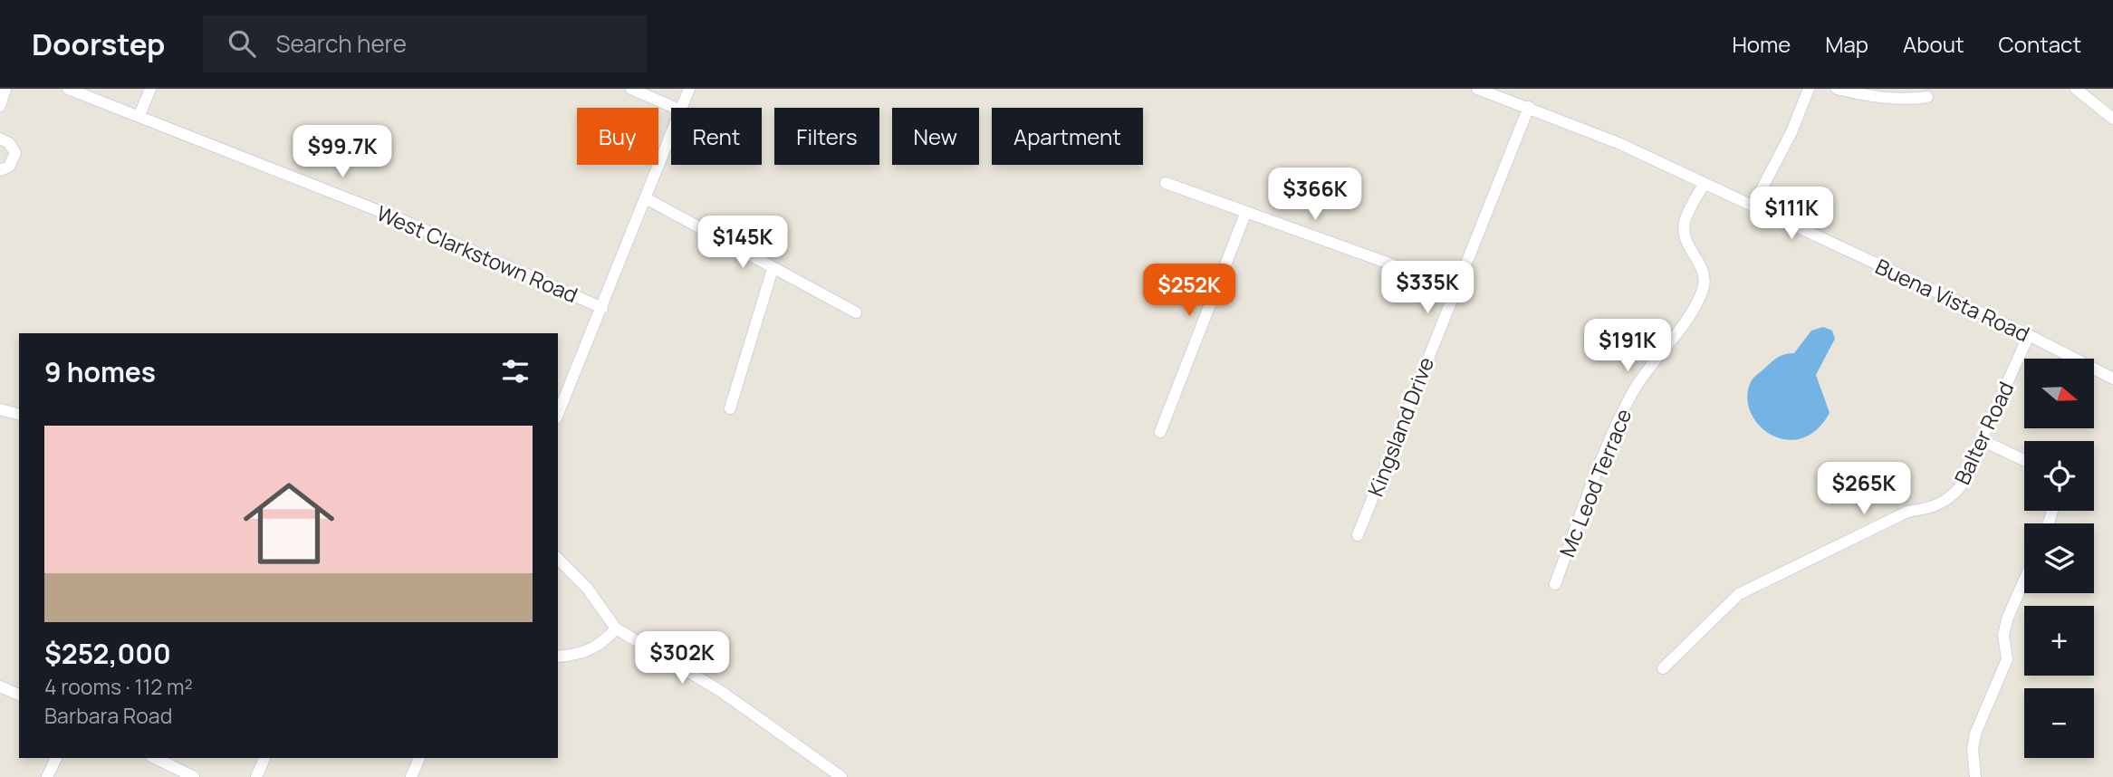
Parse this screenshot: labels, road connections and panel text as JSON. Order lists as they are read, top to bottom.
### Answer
{
  "streets": {
    "street": [
      "West Clarkstown Road",
      "Buena Vista Road",
      "Kingsland Drive",
      "Balter Road",
      "Mc Leod Terrace"
    ]
  },
  "crossings": [
    ["Buena Vista Road", "Kingsland Drive"],
    ["Buena Vista Road", "Balter Road"],
    ["Buena Vista Road", "Mc Leod Terrace"]
  ],
  "north": "right",
  "page": {
    "header": "Doorstep",
    "search": "Search here",
    "nav": [
      "Home",
      "Map",
      "About",
      "Contact"
    ],
    "chip": [
      "Buy",
      "Rent",
      "Filters",
      "New",
      "Apartment"
    ],
    "price": [
      "$99.7K",
      "$366K",
      "$111K",
      "$145K",
      "$335K",
      "$252K",
      "$191K",
      "$265K",
      "$302K"
    ],
    "heading": "9 homes",
    "map_buttons": ["+", "−"],
    "list": [
      {
        "name": "$252,000",
        "note": "4 rooms · 112 m² · Barbara Road"
      }
    ]
  }
}
